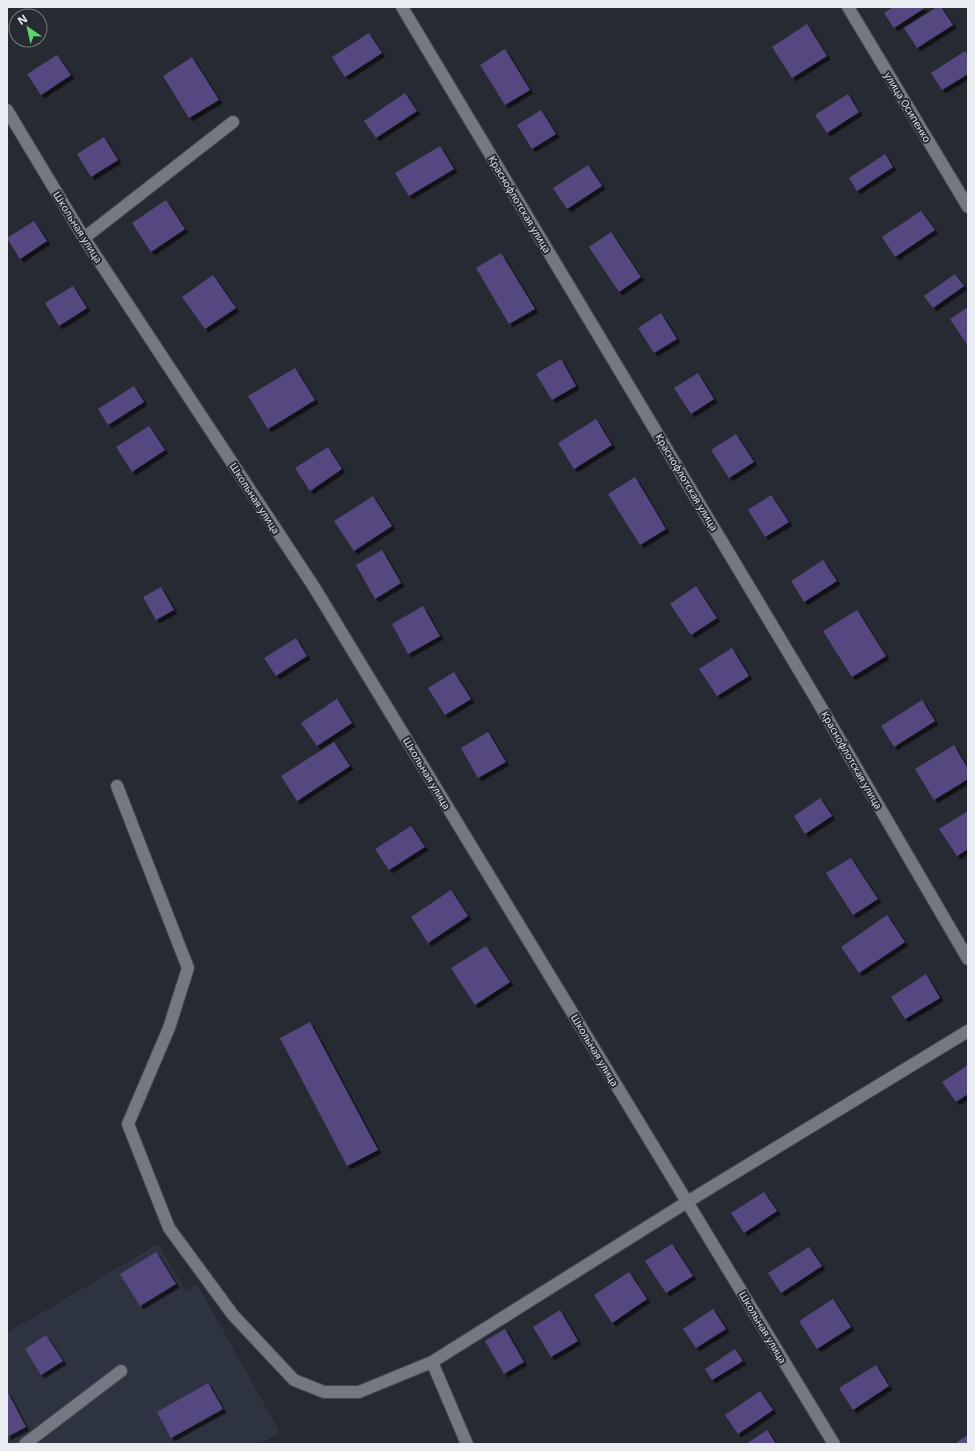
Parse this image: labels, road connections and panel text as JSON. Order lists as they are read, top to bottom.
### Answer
{
  "streets": {
    "street": ["улица Осипенко", "Краснофлотская улица", "Школьная улица"]
  },
  "north": "top left"
}
